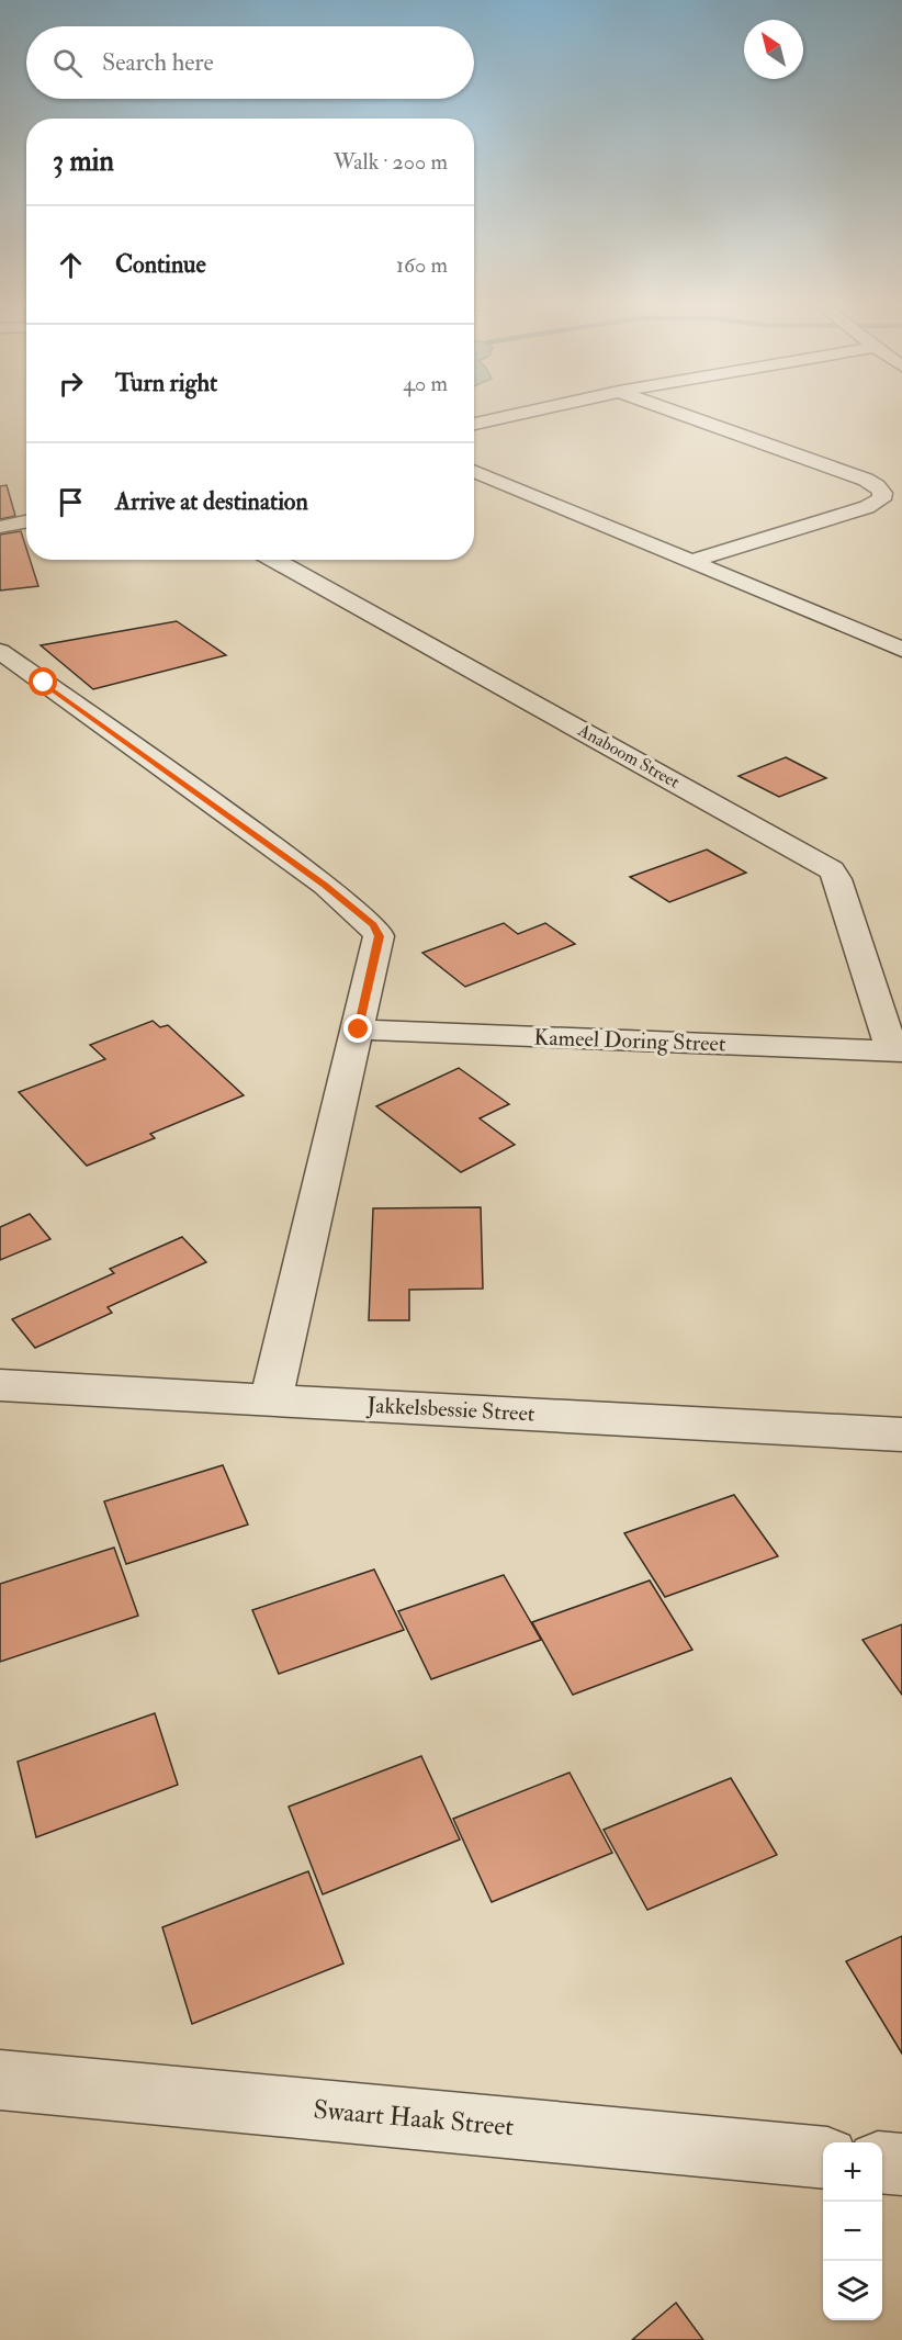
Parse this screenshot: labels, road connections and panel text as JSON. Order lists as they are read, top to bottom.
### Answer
{
  "streets": {
    "street": [
      "Anaboom Street",
      "Kameel Doring Street",
      "Jakkelsbessie Street",
      "Swaart Haak Street"
    ]
  },
  "crossings": [
    ["Anaboom Street", "Kameel Doring Street"]
  ],
  "north": "top left",
  "page": {
    "search": "Search here",
    "heading": ["3 min", "Walk · 200 m"],
    "list": [
      ["Continue", "160 m"],
      ["Turn right", "40 m"],
      "Arrive at destination"
    ],
    "map_buttons": ["+", "−"]
  }
}
